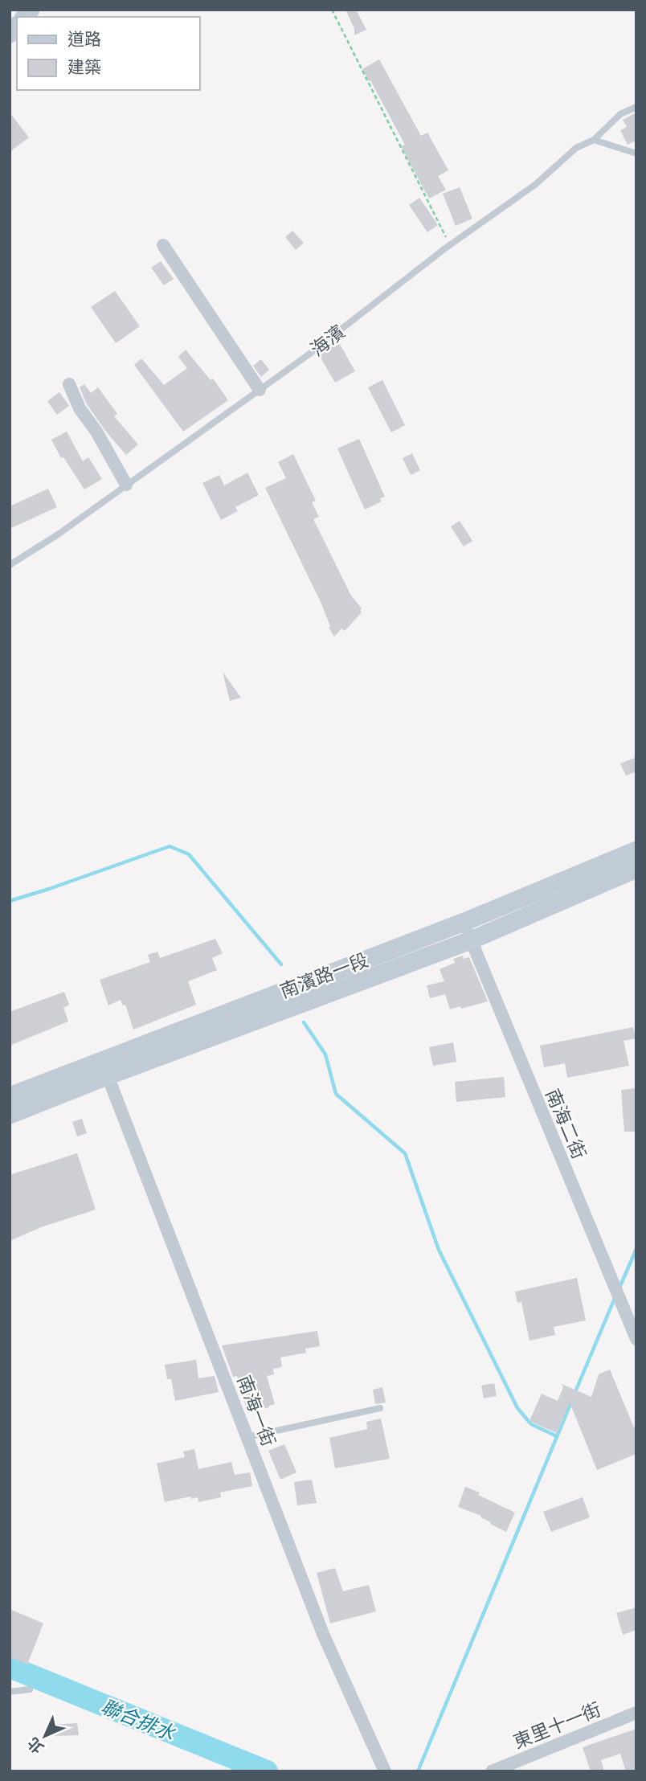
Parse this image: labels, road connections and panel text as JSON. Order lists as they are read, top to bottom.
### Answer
{
  "streets": {
    "main road": ["南濱路一段"],
    "street": ["南海二街", "南海一街", "東里十一街"],
    "lane": ["海濱"]
  },
  "crossings": [
    ["南濱路一段", "南海二街"],
    ["南濱路一段", "南海一街"]
  ],
  "water": ["聯合排水"],
  "legend": ["道路", "建築"],
  "north": "bottom left"
}
